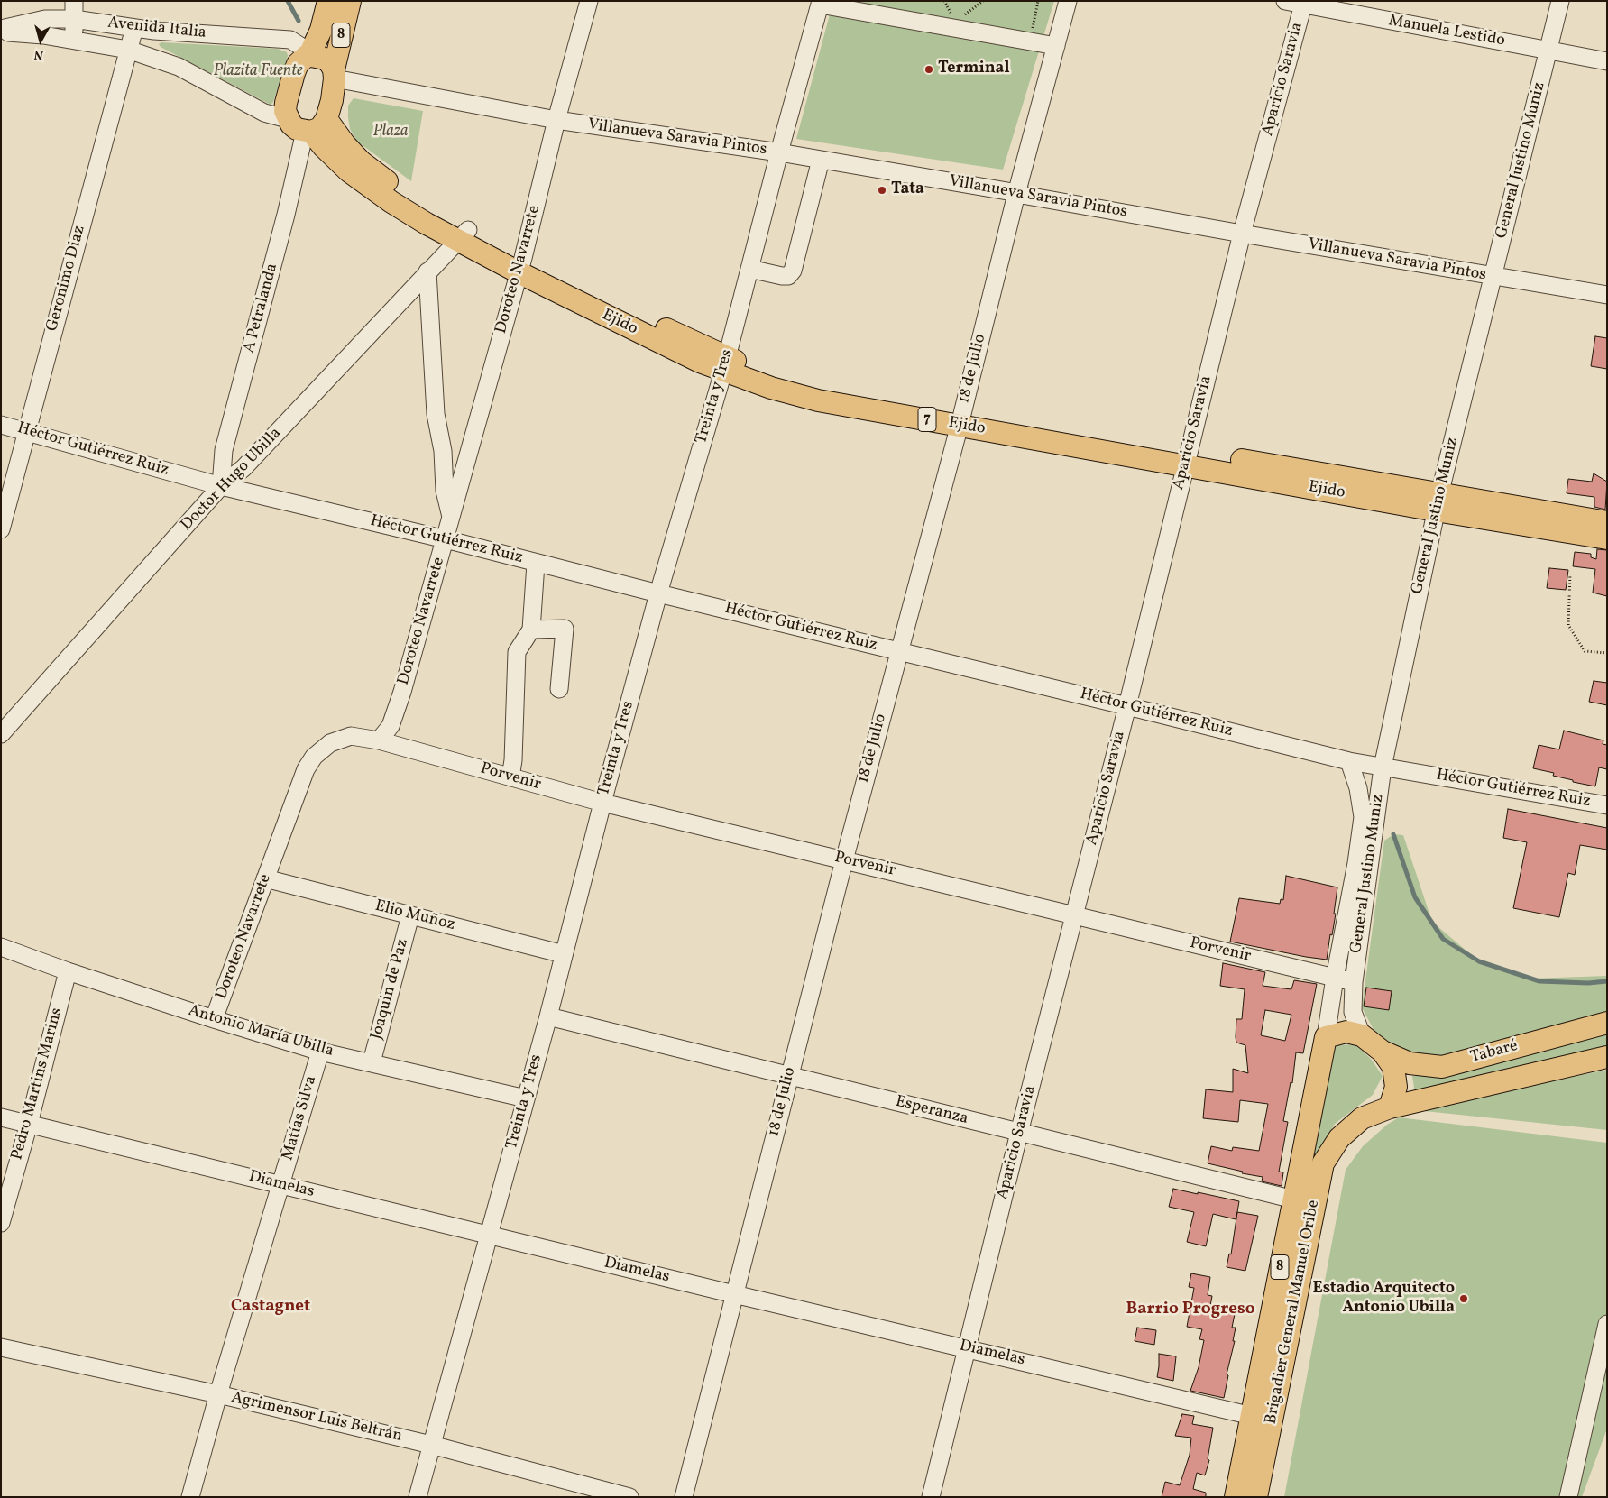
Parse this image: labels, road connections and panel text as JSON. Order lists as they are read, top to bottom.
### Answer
{
  "streets": {
    "main road": [
      "8",
      "Ejido",
      "7",
      "Tabaré",
      "Brigadier General Manuel Oribe"
    ],
    "street": [
      "Avenida Italia",
      "Manuela Lestido",
      "Aparicio Saravia",
      "Villanueva Saravia Pintos",
      "General Justino Muniz",
      "Doroteo Navarrete",
      "Geronimo Diaz",
      "A Petralanda",
      "18 de Julio",
      "Treinta y Tres",
      "Héctor Gutiérrez Ruiz",
      "Doctor Hugo Ubilla",
      "Porvenir",
      "Elio Muñoz",
      "Joaquin de Paz",
      "Antonio María Ubilla",
      "Pedro Martins Marins",
      "Esperanza",
      "Matías Silva",
      "Diamelas",
      "Agrimensor Luis Beltrán"
    ]
  },
  "crossings": [
    ["Avenida Italia", "8"],
    ["Avenida Italia", "Villanueva Saravia Pintos"],
    ["Avenida Italia", "Geronimo Diaz"],
    ["Avenida Italia", "A Petralanda"],
    ["Avenida Italia", "Ejido"],
    ["Manuela Lestido", "Aparicio Saravia"],
    ["Manuela Lestido", "General Justino Muniz"],
    ["8", "Villanueva Saravia Pintos"],
    ["8", "A Petralanda"],
    ["8", "Ejido"],
    ["Aparicio Saravia", "Villanueva Saravia Pintos"],
    ["Aparicio Saravia", "Ejido"],
    ["Aparicio Saravia", "Héctor Gutiérrez Ruiz"],
    ["Aparicio Saravia", "Porvenir"],
    ["Aparicio Saravia", "Esperanza"],
    ["Aparicio Saravia", "Diamelas"],
    ["Villanueva Saravia Pintos", "General Justino Muniz"],
    ["Villanueva Saravia Pintos", "Doroteo Navarrete"],
    ["Villanueva Saravia Pintos", "A Petralanda"],
    ["Villanueva Saravia Pintos", "Ejido"],
    ["Villanueva Saravia Pintos", "18 de Julio"],
    ["Villanueva Saravia Pintos", "Treinta y Tres"],
    ["General Justino Muniz", "Ejido"],
    ["General Justino Muniz", "Héctor Gutiérrez Ruiz"],
    ["General Justino Muniz", "Porvenir"],
    ["General Justino Muniz", "Brigadier General Manuel Oribe"],
    ["Doroteo Navarrete", "Ejido"],
    ["Doroteo Navarrete", "Héctor Gutiérrez Ruiz"],
    ["Doroteo Navarrete", "Porvenir"],
    ["Doroteo Navarrete", "Elio Muñoz"],
    ["Doroteo Navarrete", "Antonio María Ubilla"],
    ["Geronimo Diaz", "Héctor Gutiérrez Ruiz"],
    ["A Petralanda", "Ejido"],
    ["A Petralanda", "Héctor Gutiérrez Ruiz"],
    ["A Petralanda", "Doctor Hugo Ubilla"],
    ["Ejido", "18 de Julio"],
    ["Ejido", "Treinta y Tres"],
    ["Ejido", "Doctor Hugo Ubilla"],
    ["18 de Julio", "Héctor Gutiérrez Ruiz"],
    ["18 de Julio", "Porvenir"],
    ["18 de Julio", "Esperanza"],
    ["18 de Julio", "Diamelas"],
    ["Treinta y Tres", "Héctor Gutiérrez Ruiz"],
    ["Treinta y Tres", "Porvenir"],
    ["Treinta y Tres", "Elio Muñoz"],
    ["Treinta y Tres", "Antonio María Ubilla"],
    ["Treinta y Tres", "Esperanza"],
    ["Treinta y Tres", "Diamelas"],
    ["Treinta y Tres", "Agrimensor Luis Beltrán"],
    ["Héctor Gutiérrez Ruiz", "Doctor Hugo Ubilla"],
    ["Elio Muñoz", "Joaquin de Paz"],
    ["Joaquin de Paz", "Antonio María Ubilla"],
    ["Antonio María Ubilla", "Pedro Martins Marins"],
    ["Antonio María Ubilla", "Matías Silva"],
    ["Tabaré", "Brigadier General Manuel Oribe"],
    ["Pedro Martins Marins", "Diamelas"],
    ["Esperanza", "Brigadier General Manuel Oribe"],
    ["Matías Silva", "Diamelas"],
    ["Matías Silva", "Agrimensor Luis Beltrán"],
    ["Diamelas", "Brigadier General Manuel Oribe"]
  ],
  "districts": ["Castagnet", "Barrio Progreso"],
  "parks": ["Plazita Fuente", "Plaza"],
  "places": ["Terminal", "Tata", "Estadio Arquitecto Antonio Ubilla"],
  "north": "bottom"
}
